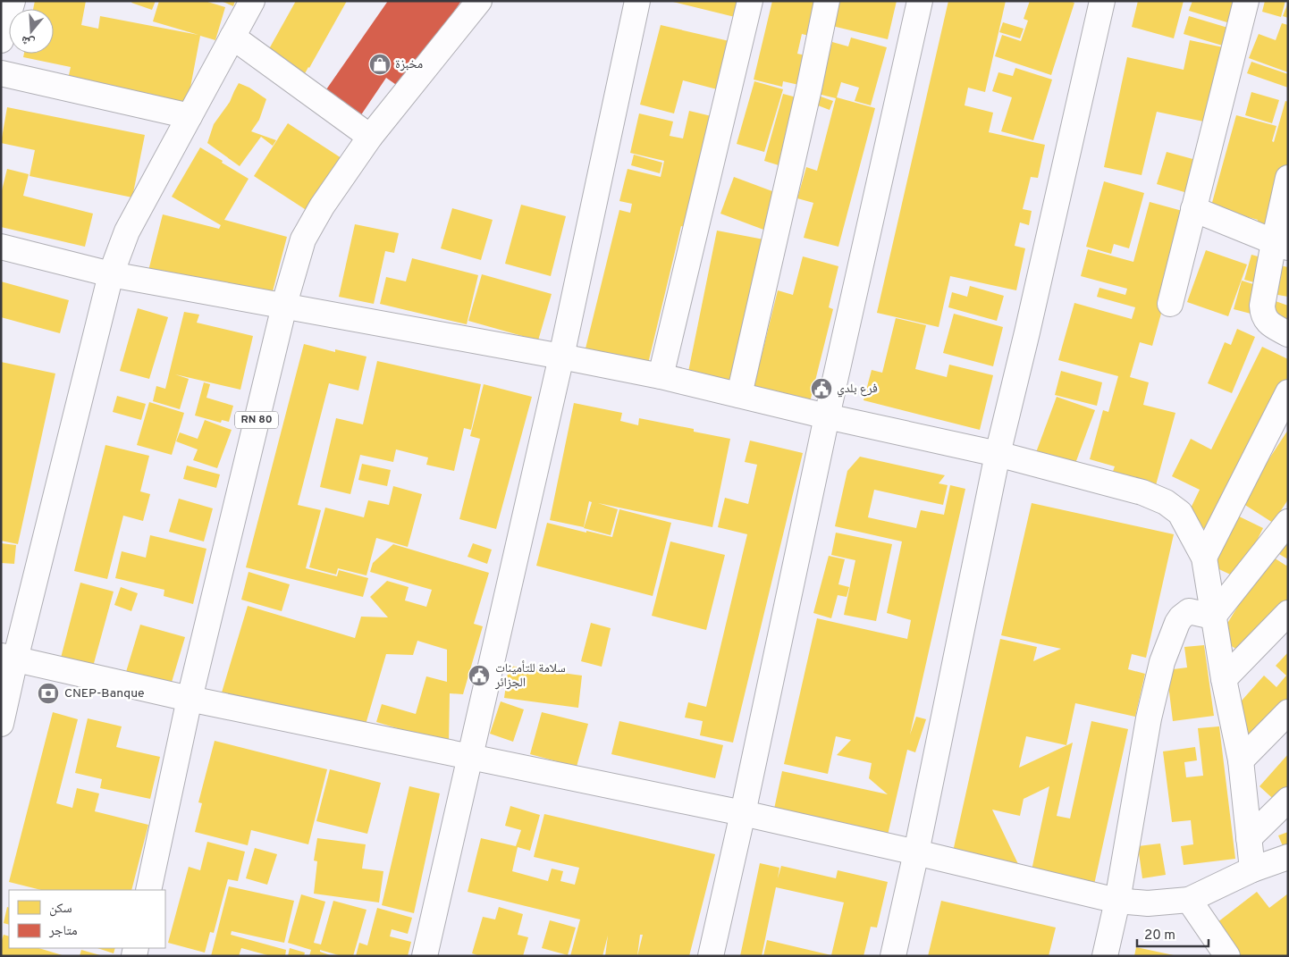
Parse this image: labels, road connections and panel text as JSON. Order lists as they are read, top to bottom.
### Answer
{
  "streets": {
    "street": ["RN 80"]
  },
  "places": {
    "shop": ["مخبزة"],
    "public building": ["فرع بلدي", "سلامة للتأمينات الجزائر"],
    "bank": ["CNEP-Banque"]
  },
  "legend": ["سكن", "متاجر"],
  "scale_bar": "20 m",
  "north": "bottom"
}
